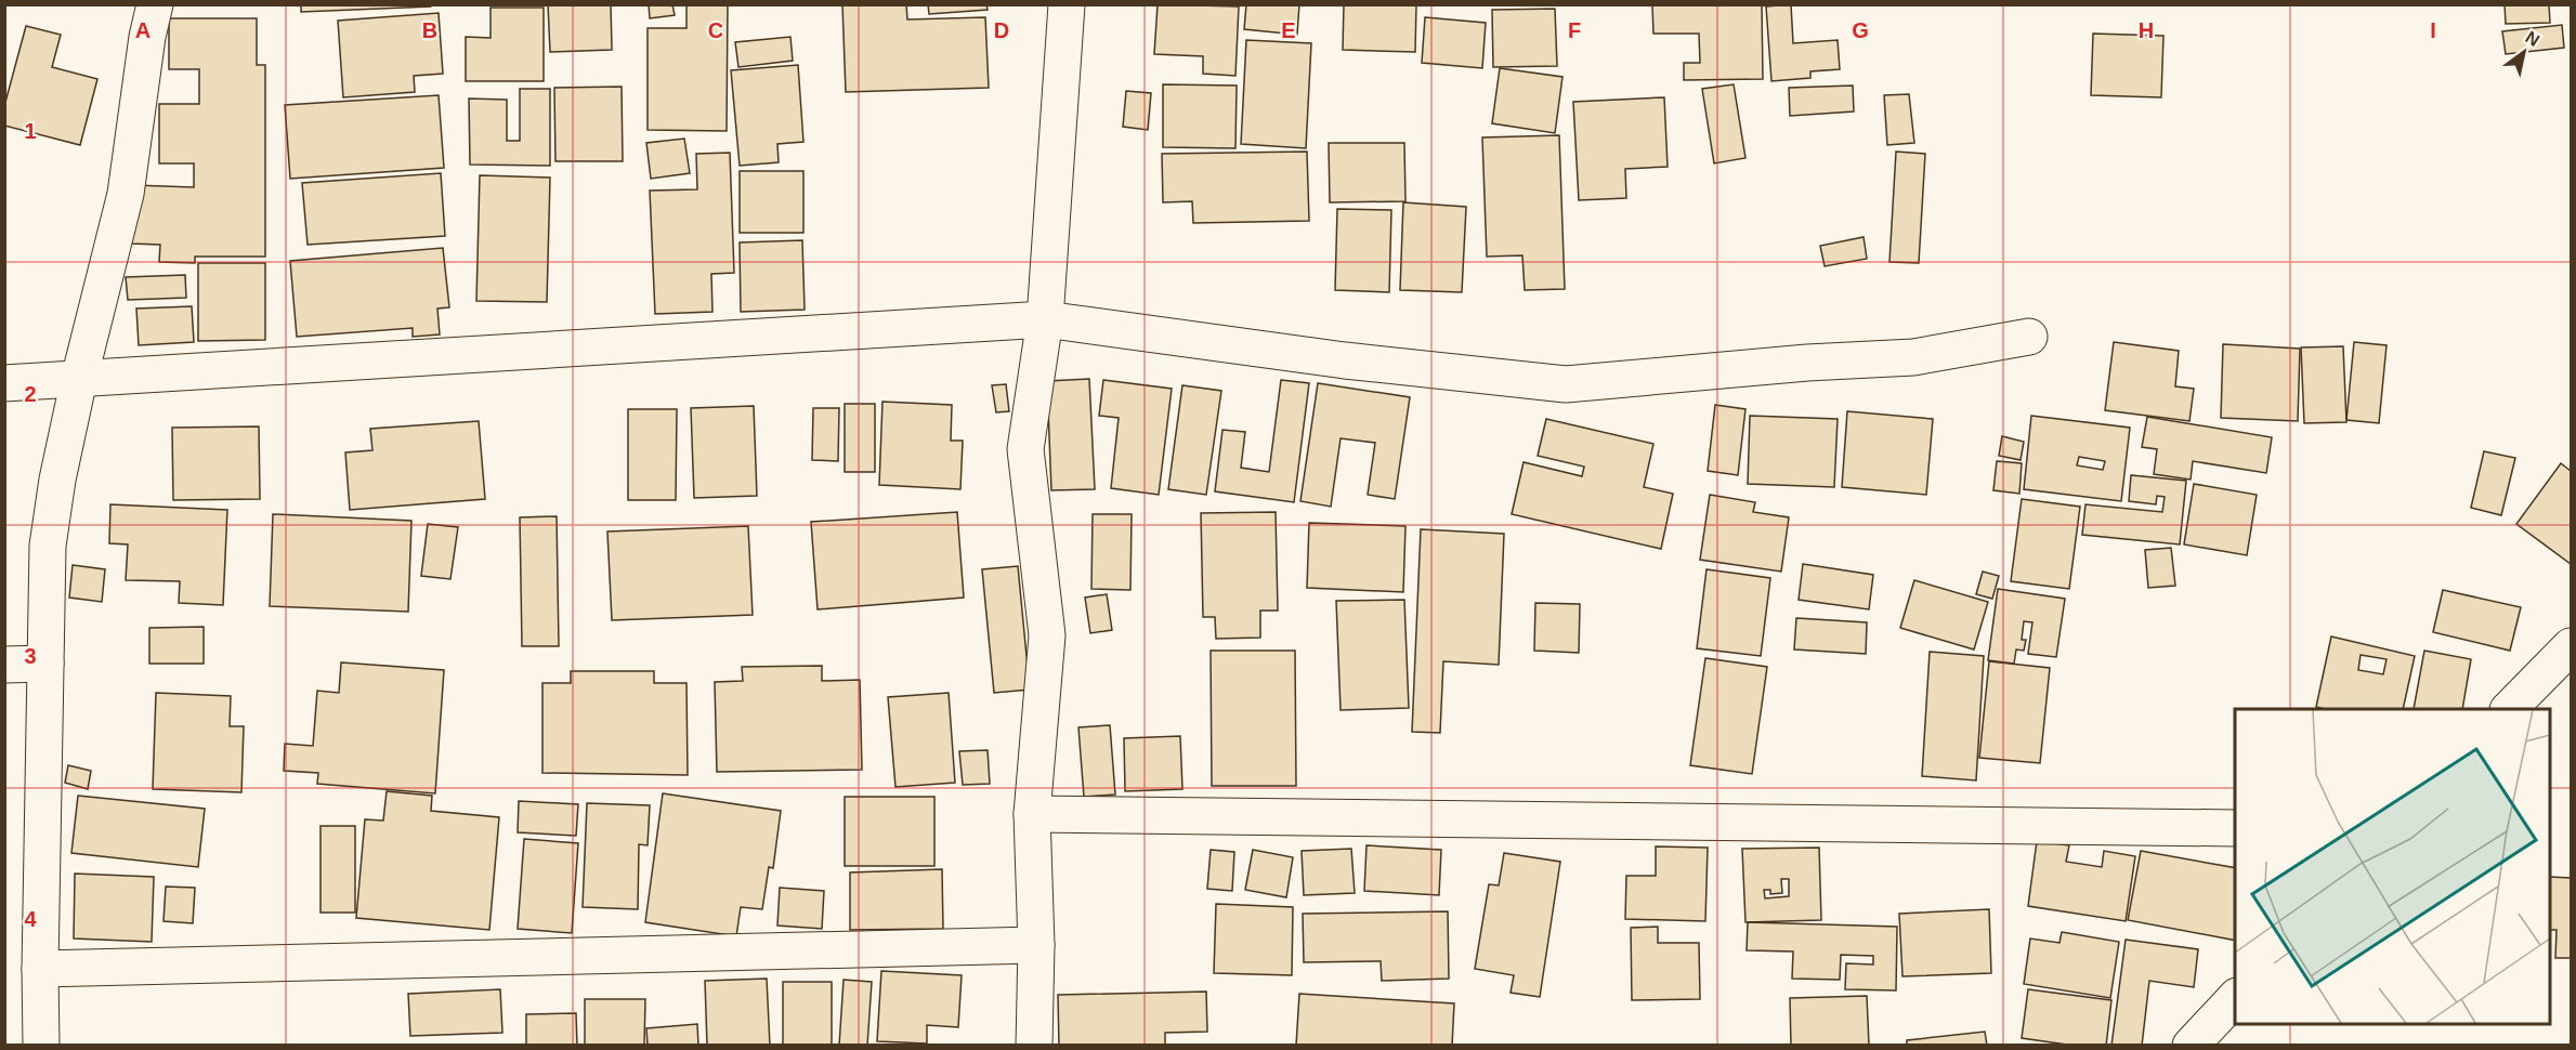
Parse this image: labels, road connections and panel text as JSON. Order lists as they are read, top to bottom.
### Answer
{
  "north": "top right",
  "grid": {
    "columns": [
      "A",
      "B",
      "C",
      "D",
      "E",
      "F",
      "G",
      "H",
      "I"
    ],
    "rows": [
      "1",
      "2",
      "3",
      "4"
    ]
  }
}
